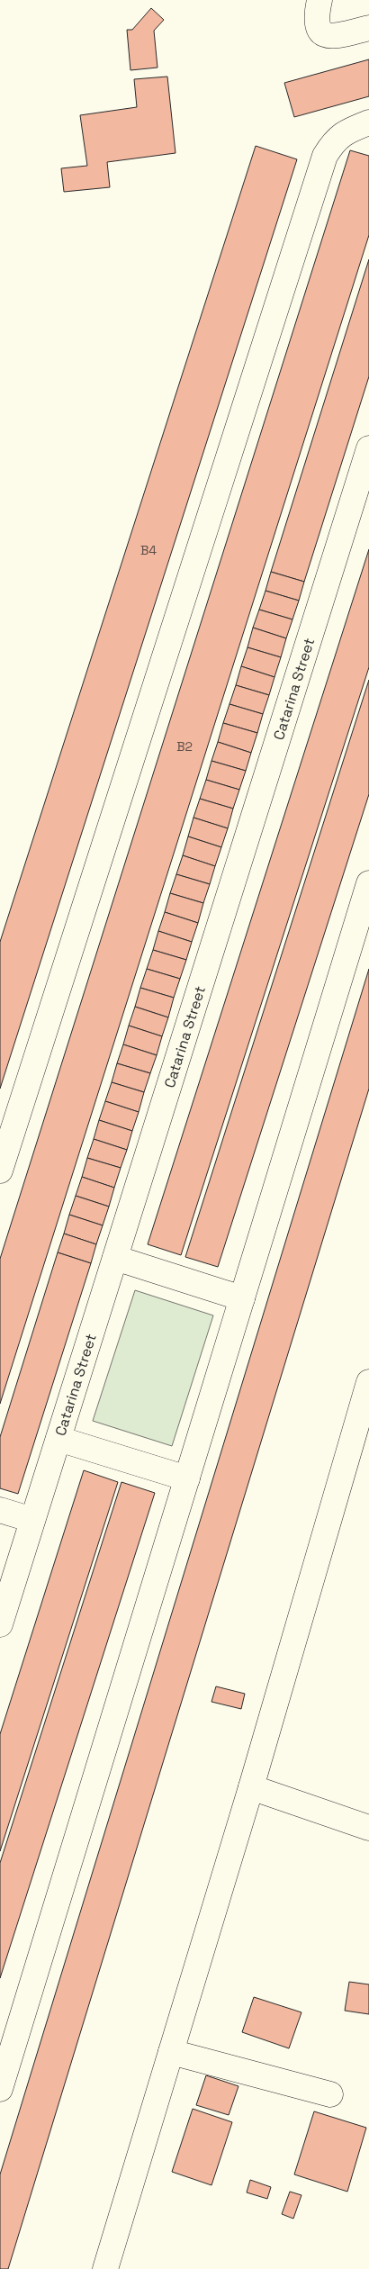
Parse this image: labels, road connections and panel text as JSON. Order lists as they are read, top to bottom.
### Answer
{
  "streets": {
    "street": ["Catarina Street"]
  },
  "house_numbers": ["B4", "B2"]
}
